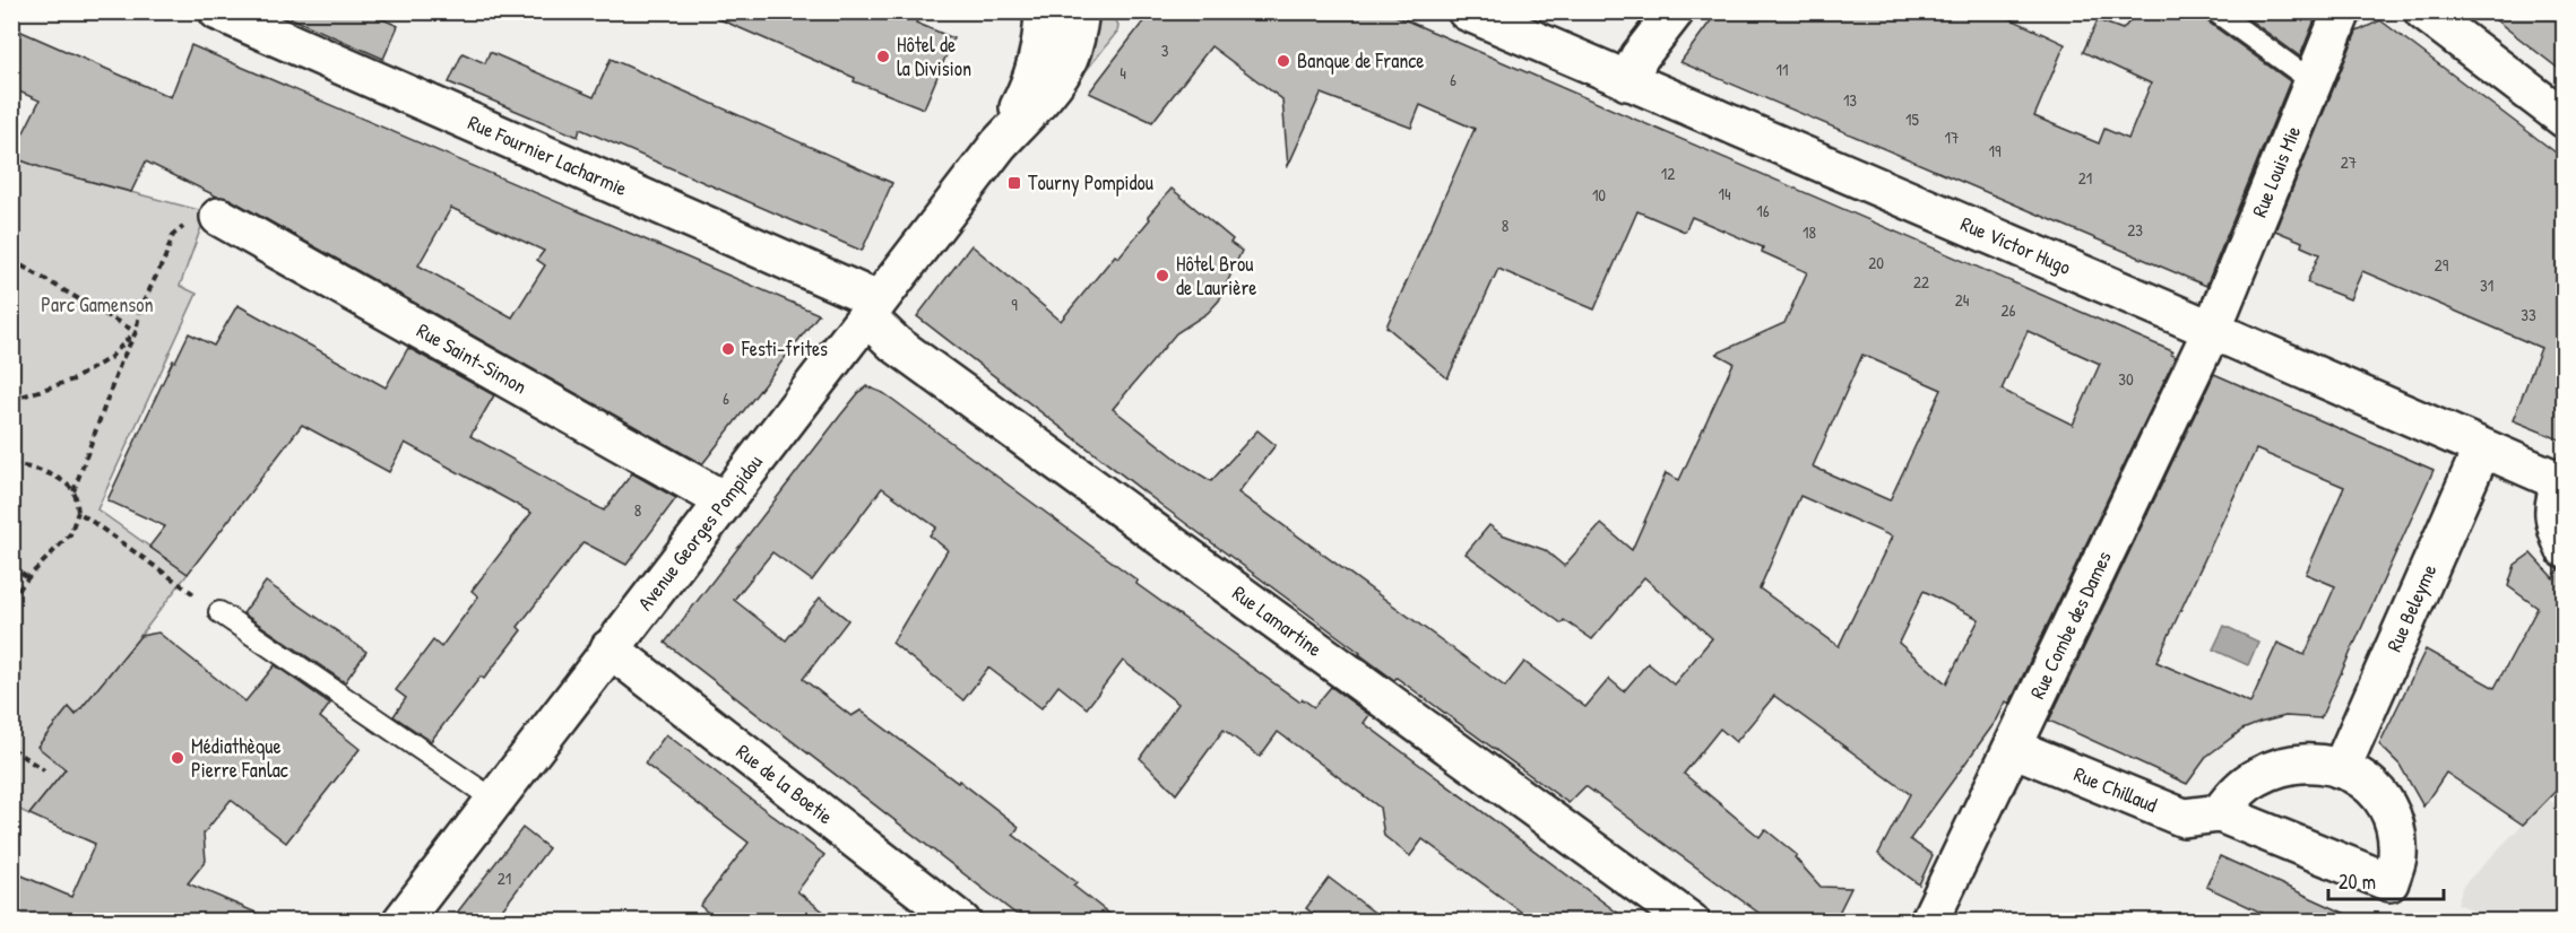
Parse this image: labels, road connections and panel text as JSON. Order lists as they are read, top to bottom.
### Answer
{
  "streets": {
    "street": [
      "Rue Fournier Lacharmie",
      "Rue Louis Mie",
      "Rue Victor Hugo",
      "Rue Saint-Simon",
      "Avenue Georges Pompidou",
      "Rue Beleyme",
      "Rue Lamartine",
      "Rue Combe des Dames",
      "Rue de la Boetie",
      "Rue Chillaud"
    ]
  },
  "crossings": [
    ["Rue Fournier Lacharmie", "Avenue Georges Pompidou"],
    ["Rue Fournier Lacharmie", "Rue Lamartine"],
    ["Rue Louis Mie", "Rue Victor Hugo"],
    ["Rue Louis Mie", "Rue Combe des Dames"],
    ["Rue Victor Hugo", "Rue Beleyme"],
    ["Rue Victor Hugo", "Rue Combe des Dames"],
    ["Rue Saint-Simon", "Avenue Georges Pompidou"],
    ["Avenue Georges Pompidou", "Rue Lamartine"],
    ["Avenue Georges Pompidou", "Rue de la Boetie"],
    ["Rue Combe des Dames", "Rue Chillaud"]
  ],
  "parks": ["Parc Gamenson"],
  "places": {
    "other": [
      "Hôtel de la Division",
      "Banque de France",
      "Hôtel Brou de Laurière",
      "Festi-frites",
      "Médiathèque Pierre Fanlac"
    ],
    "transit": ["Tourny Pompidou"]
  },
  "house_numbers": [
    "3",
    "11",
    "4",
    "6",
    "13",
    "15",
    "17",
    "19",
    "27",
    "12",
    "21",
    "14",
    "10",
    "16",
    "8",
    "23",
    "18",
    "20",
    "29",
    "22",
    "31",
    "24",
    "9",
    "26",
    "33",
    "30",
    "6",
    "8",
    "21"
  ],
  "scale_bar": "20 m"
}
